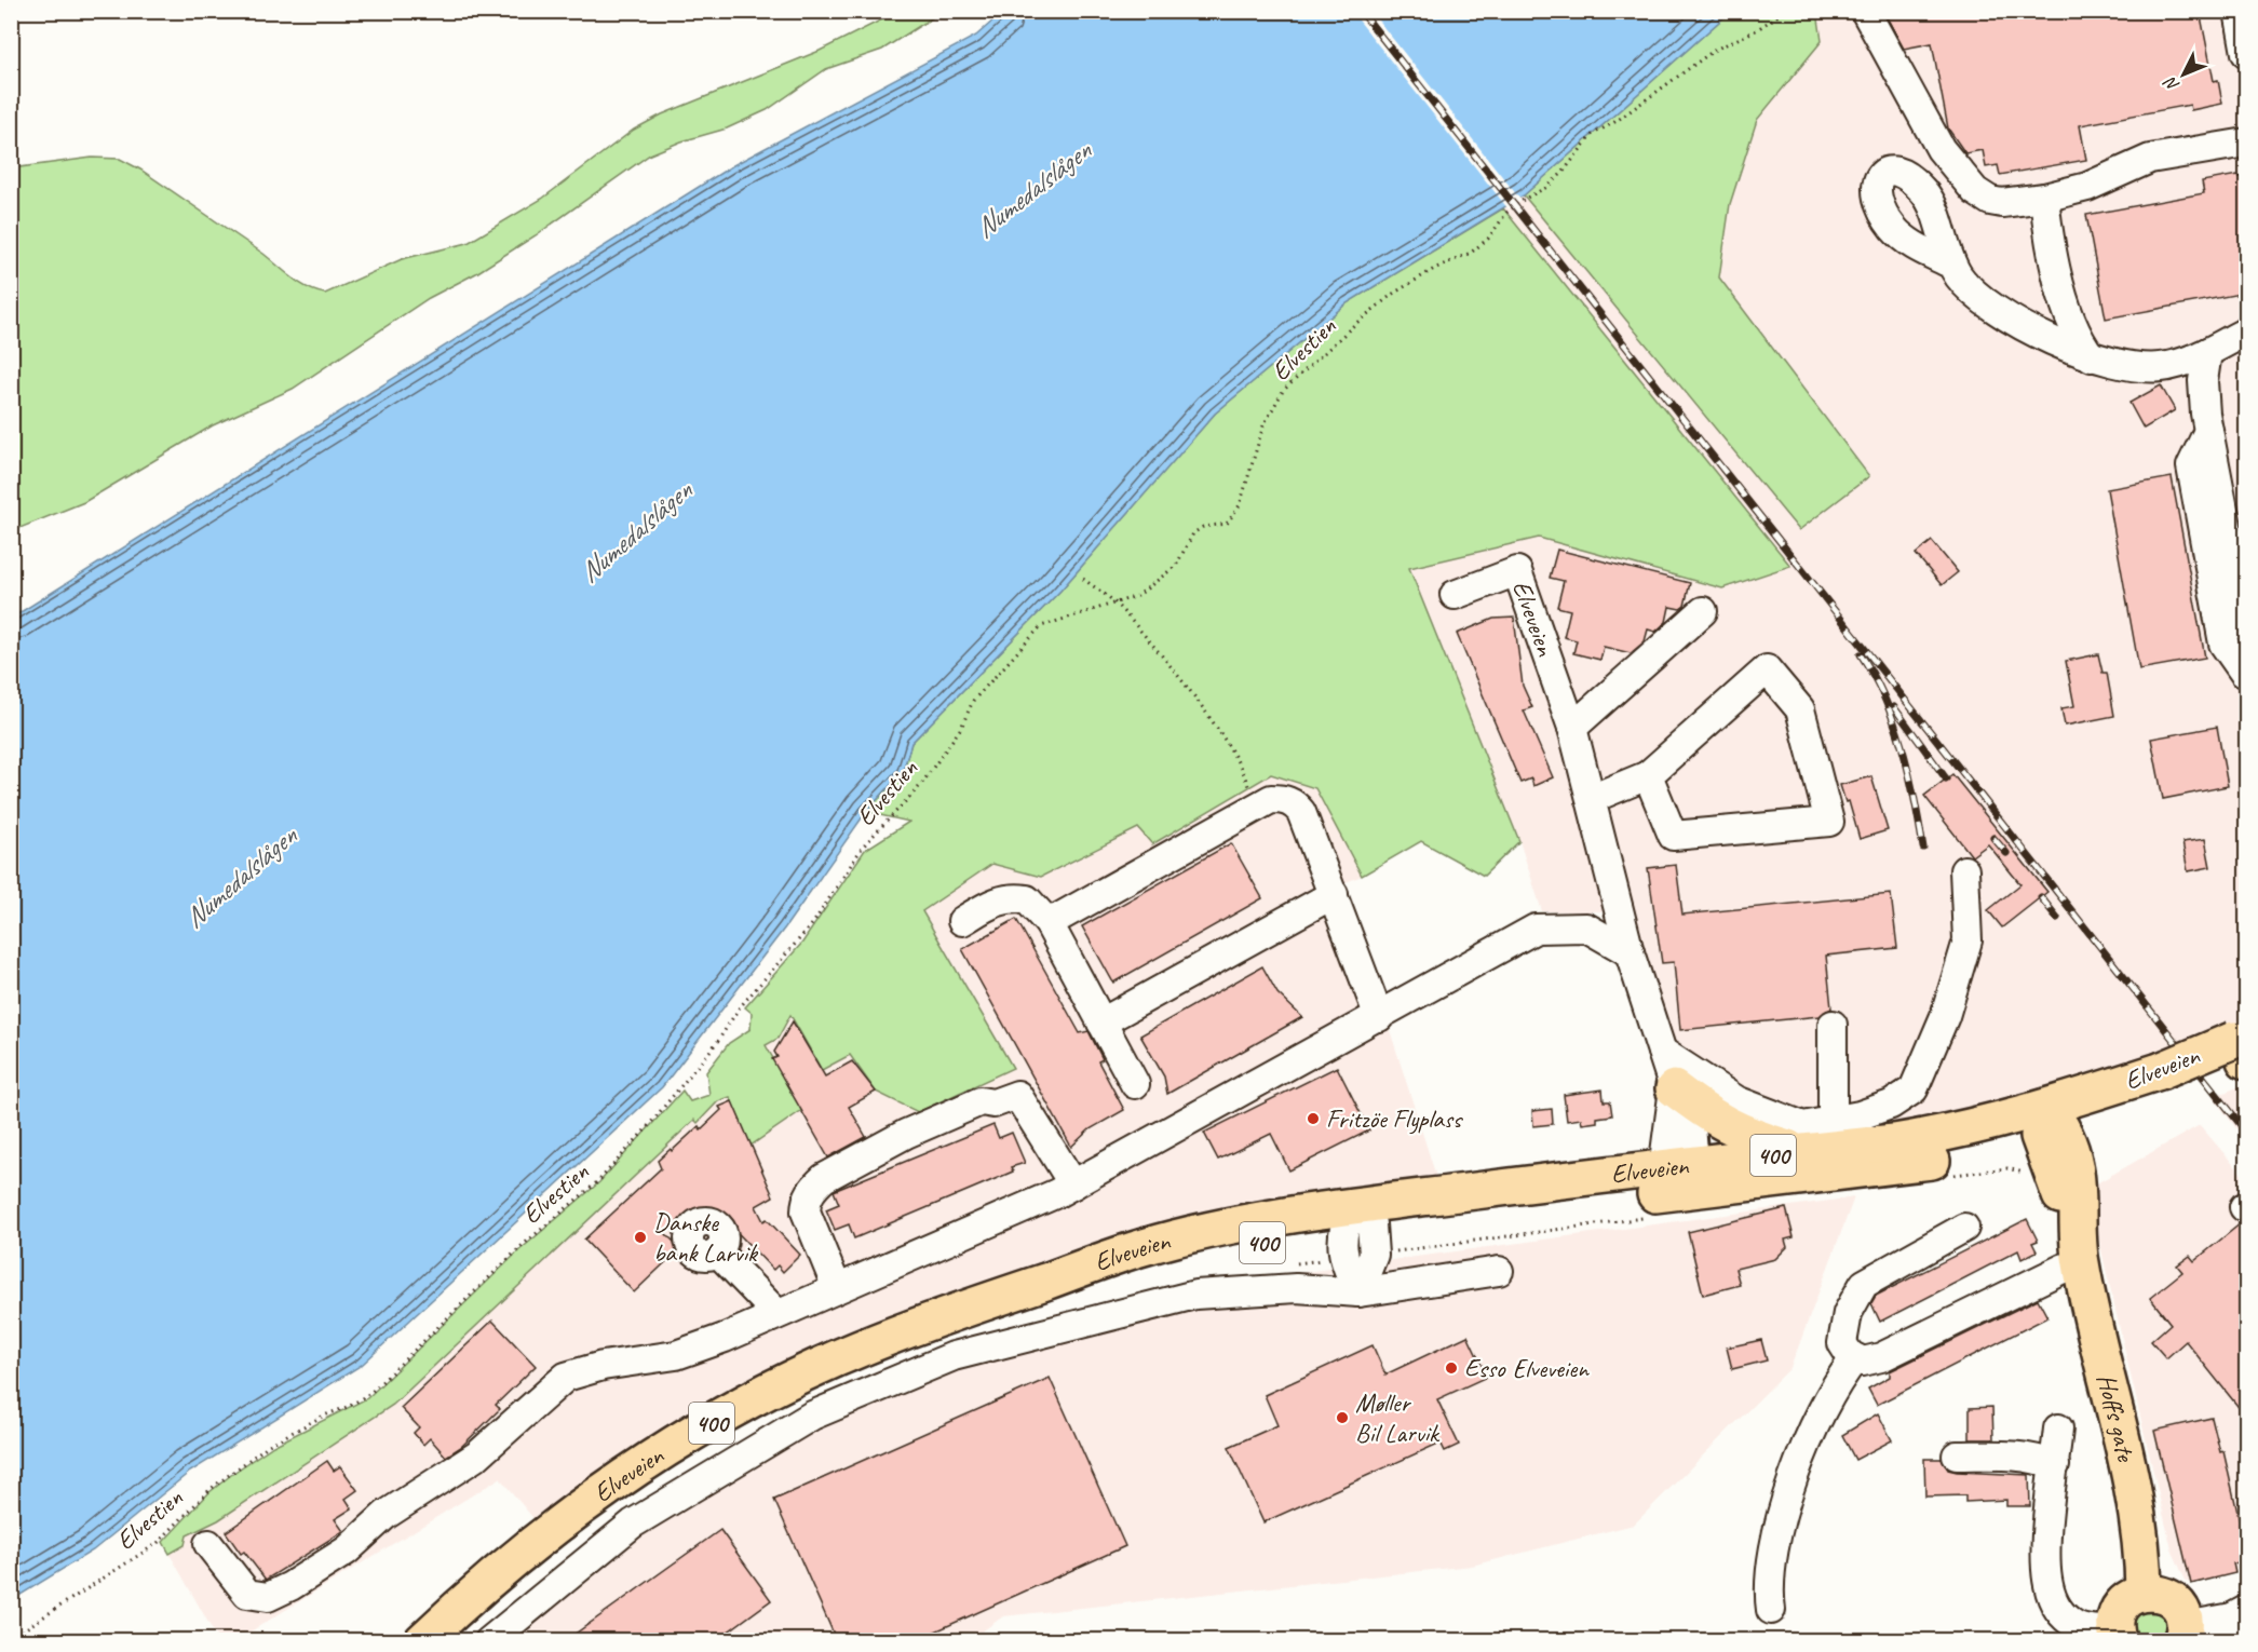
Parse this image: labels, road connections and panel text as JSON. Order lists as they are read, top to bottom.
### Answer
{
  "streets": {
    "main road": ["Elveveien", "400", "Hoffs gate"],
    "path": ["Elvestien"]
  },
  "crossings": [
    ["Elveveien", "400"],
    ["Elveveien", "Hoffs gate"]
  ],
  "water": ["Numedalslågen"],
  "places": [
    "Fritzöe Flyplass",
    "Danske bank Larvik",
    "Esso Elveveien",
    "Møller Bil Larvik"
  ],
  "north": "bottom left"
}
